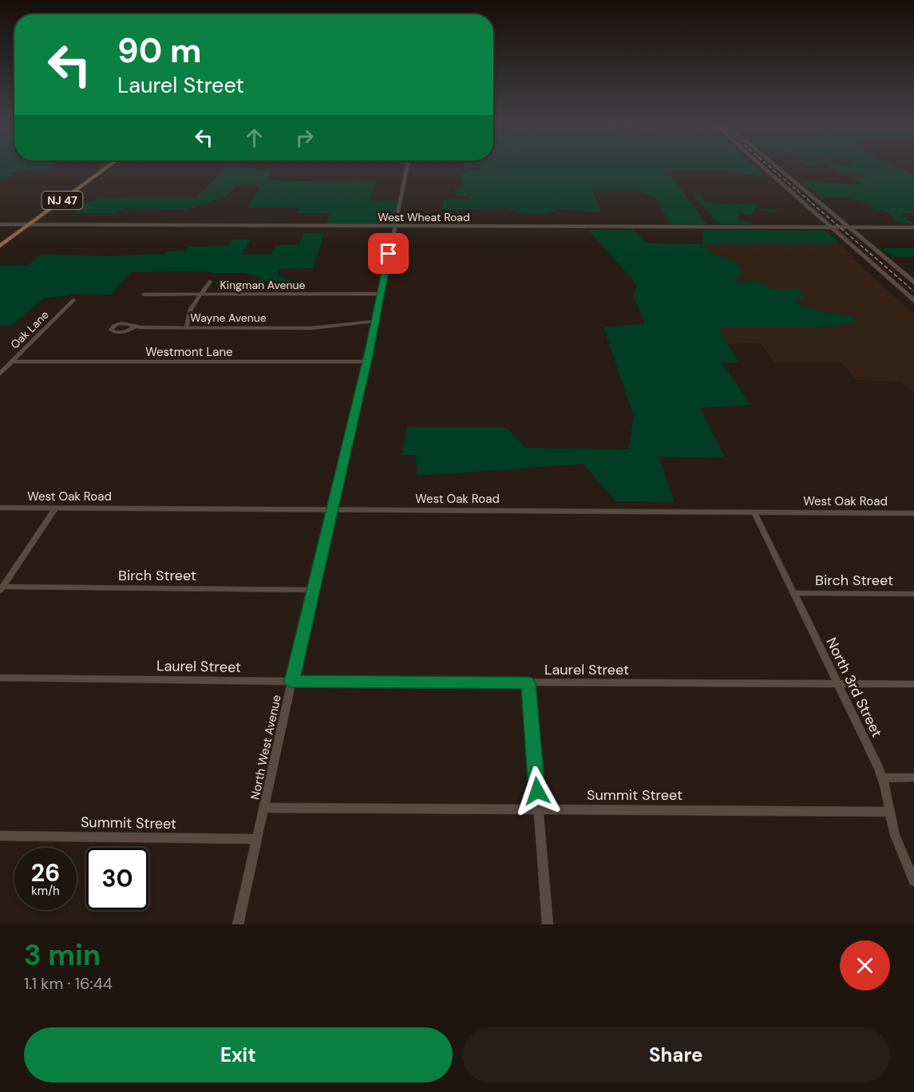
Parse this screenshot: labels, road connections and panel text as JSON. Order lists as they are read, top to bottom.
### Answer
{
  "streets": {
    "main road": ["NJ 47"],
    "street": [
      "West Wheat Road",
      "Kingman Avenue",
      "Wayne Avenue",
      "Oak Lane",
      "Westmont Lane",
      "West Oak Road",
      "Birch Street",
      "Laurel Street",
      "North 3rd Street",
      "North West Avenue",
      "Summit Street"
    ]
  },
  "crossings": [
    ["NJ 47", "West Wheat Road"],
    ["West Wheat Road", "North West Avenue"],
    ["Kingman Avenue", "North West Avenue"],
    ["Wayne Avenue", "North West Avenue"],
    ["Oak Lane", "Westmont Lane"],
    ["Westmont Lane", "North West Avenue"],
    ["West Oak Road", "North 3rd Street"],
    ["West Oak Road", "North West Avenue"],
    ["Birch Street", "North 3rd Street"],
    ["Birch Street", "North West Avenue"],
    ["Laurel Street", "North 3rd Street"],
    ["Laurel Street", "North West Avenue"],
    ["North 3rd Street", "Summit Street"],
    ["North West Avenue", "Summit Street"]
  ],
  "page": {
    "turn": ["90 m", "Laurel Street"],
    "speed": "26 km/h",
    "limit": "30",
    "heading": ["3 min", "1.1 km · 16:44"],
    "buttons": ["Exit", "Share"]
  }
}
